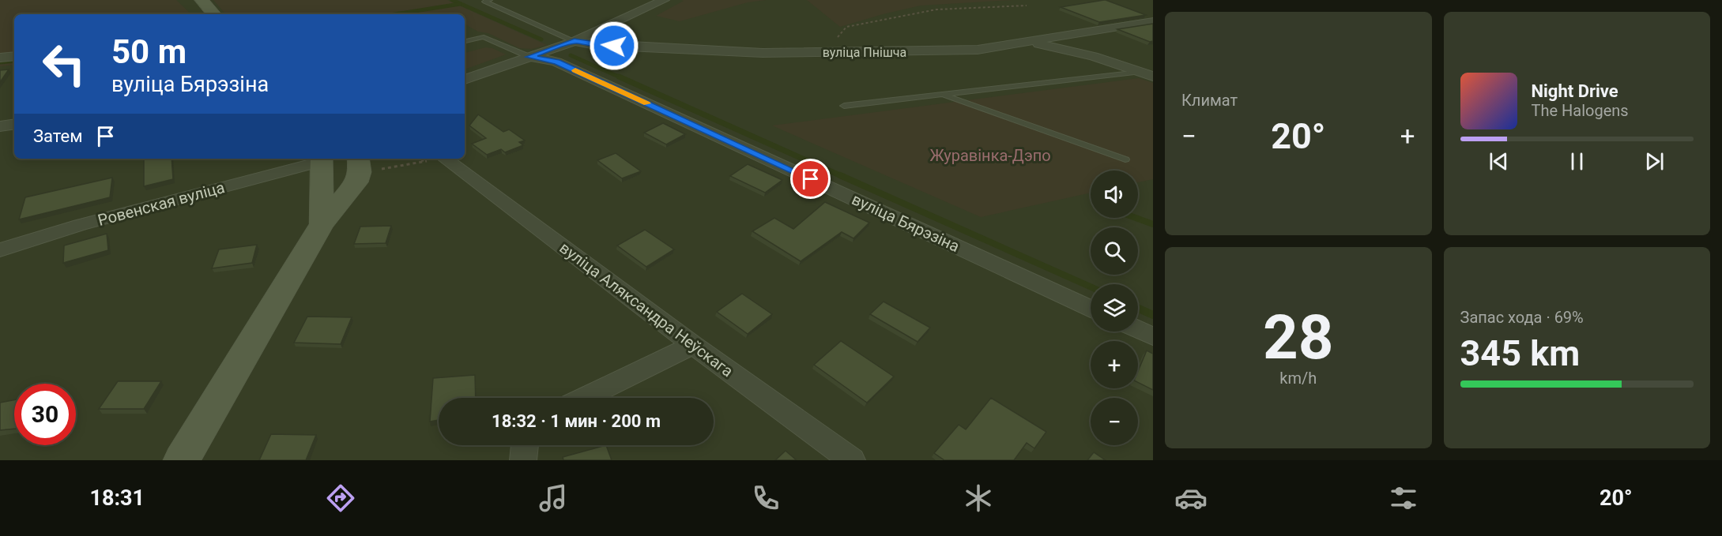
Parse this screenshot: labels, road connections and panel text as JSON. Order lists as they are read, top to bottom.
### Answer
{
  "streets": {
    "street": [
      "вуліца Пнішча",
      "Ровенская вуліца",
      "вуліца Бярэзіна",
      "вуліца Аляксандра Неўскага"
    ]
  },
  "crossings": [
    ["вуліца Пнішча", "вуліца Бярэзіна"]
  ],
  "parks": ["Журавінка-Дэпо"],
  "page": {
    "tile": [
      "Климат",
      ["28", "km/h"],
      ["Запас хода · 69%", "345 km"]
    ],
    "turn": ["50 m", "вуліца Бярэзіна"],
    "song": ["Night Drive", "The Halogens"],
    "then": "Затем",
    "heat": ["−", "20°", "+"],
    "map_buttons": ["+", "−"],
    "limit": "30",
    "trip": "18:32 · 1 мин · 200 m",
    "tabs": ["18:31", "20°"]
  }
}
